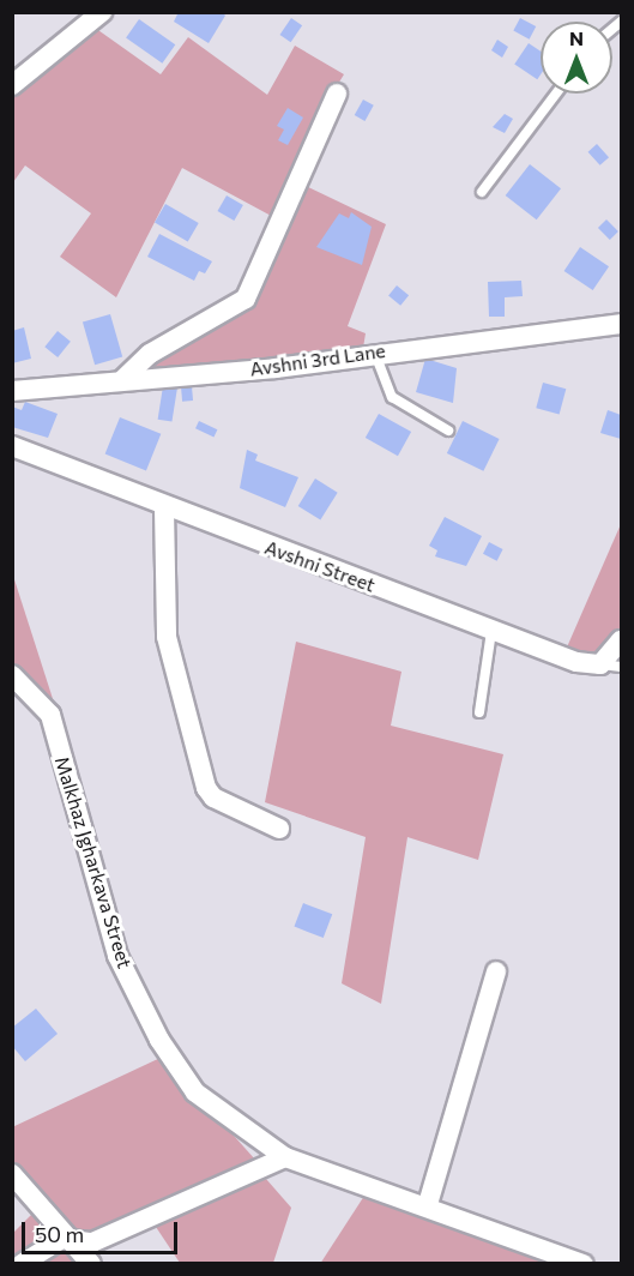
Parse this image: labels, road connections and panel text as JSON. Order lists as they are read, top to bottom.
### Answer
{
  "streets": {
    "street": ["Avshni 3rd Lane", "Avshni Street", "Malkhaz Jgharkava Street"]
  },
  "scale_bar": "50 m",
  "north": "top"
}
